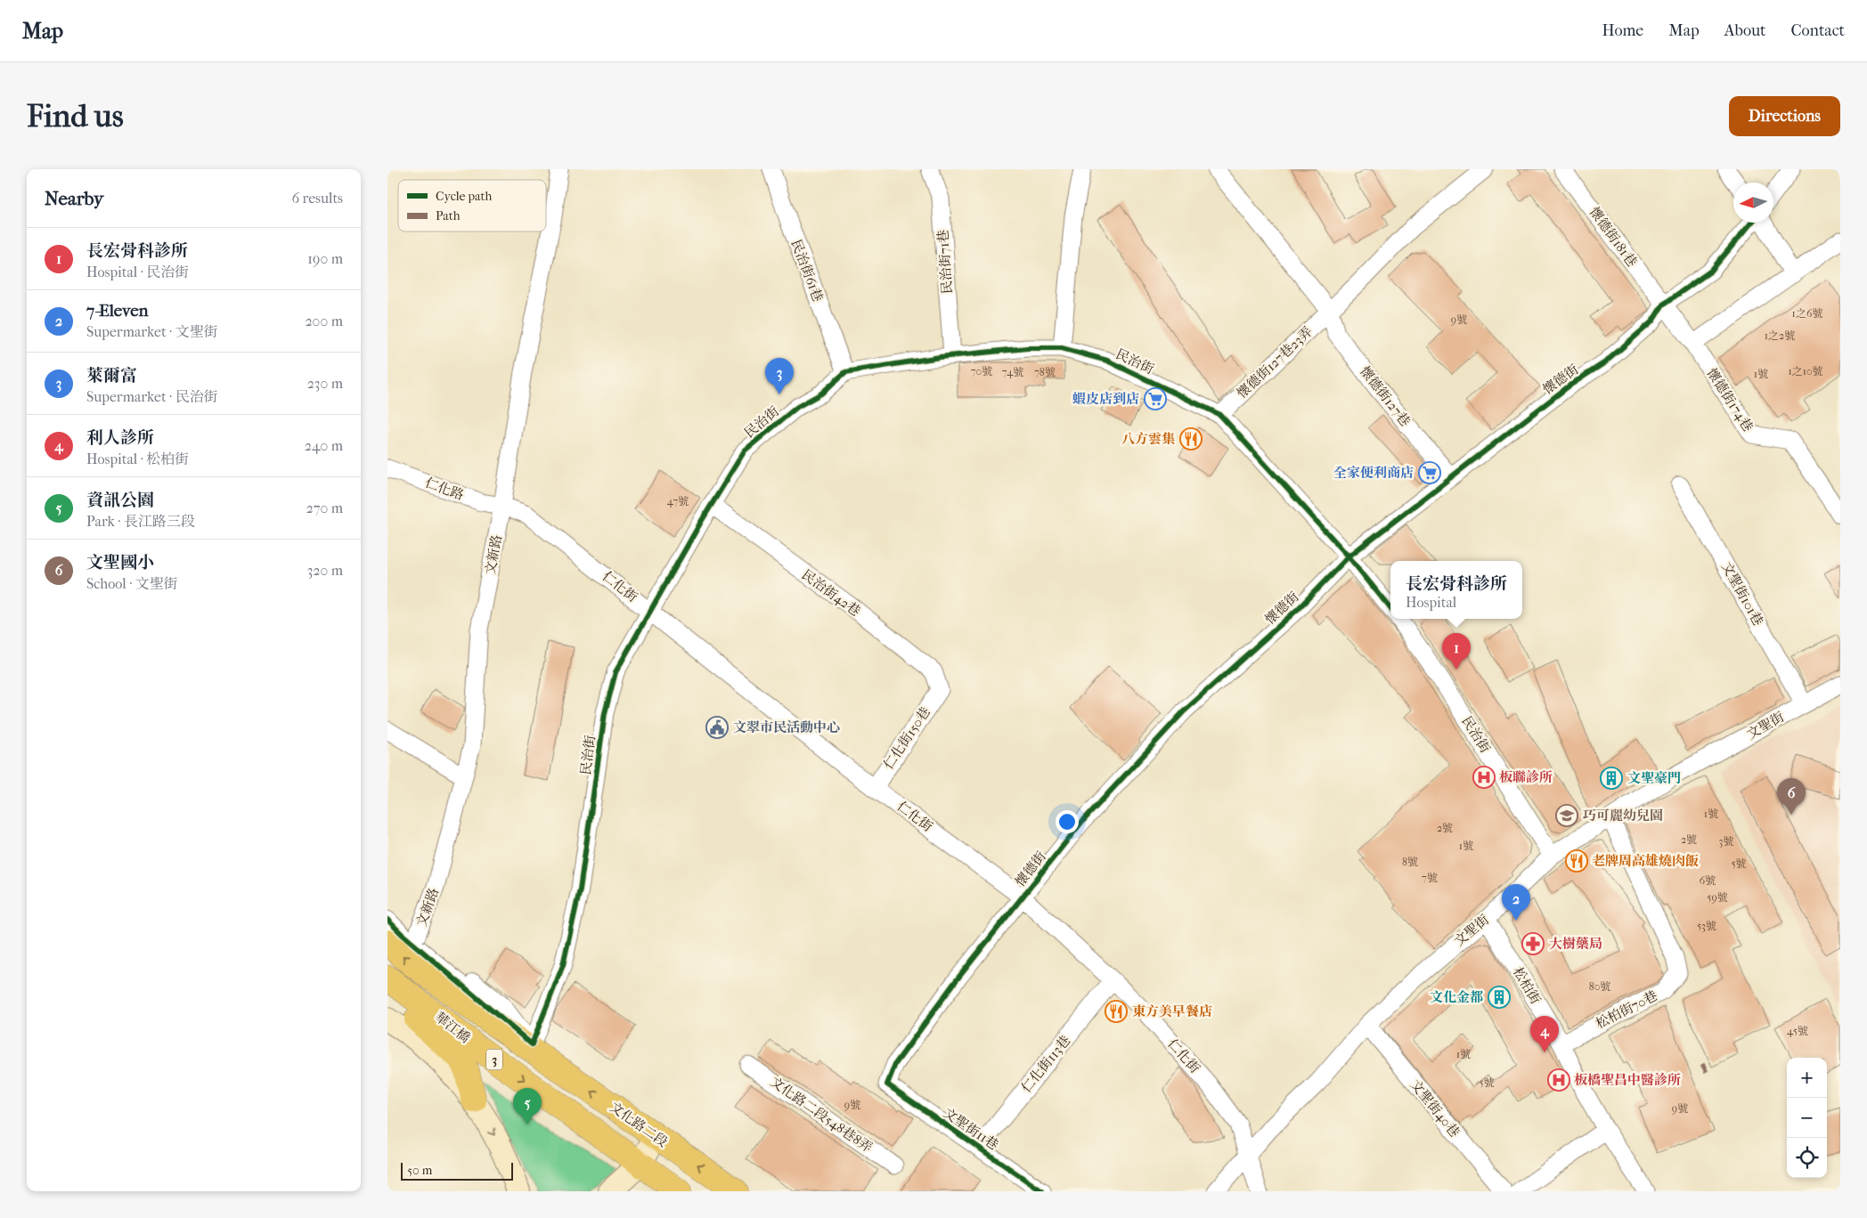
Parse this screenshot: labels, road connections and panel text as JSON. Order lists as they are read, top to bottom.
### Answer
{
  "streets": {
    "main road": ["華江橋", "3", "文化路二段"],
    "street": [
      "懷德街181巷",
      "民治街71巷",
      "民治街61巷",
      "民治街",
      "懷德街127巷23弄",
      "懷德街",
      "懷德街127巷",
      "懷德街174巷",
      "仁化路",
      "文新路",
      "仁化街",
      "民治街42巷",
      "文聖街101巷",
      "文聖街",
      "仁化街150巷",
      "松柏街",
      "松柏街70巷",
      "仁化街113巷",
      "文聖街40巷",
      "文化路二段548巷8弄",
      "文聖街11巷"
    ]
  },
  "crossings": [
    ["懷德街181巷", "懷德街"],
    ["懷德街181巷", "懷德街174巷"],
    ["民治街71巷", "民治街"],
    ["民治街61巷", "民治街"],
    ["民治街", "懷德街127巷23弄"],
    ["民治街", "懷德街"],
    ["民治街", "仁化街"],
    ["民治街", "民治街42巷"],
    ["民治街", "文聖街"],
    ["民治街", "文化路二段"],
    ["懷德街127巷23弄", "懷德街127巷"],
    ["懷德街", "懷德街127巷"],
    ["懷德街", "懷德街174巷"],
    ["懷德街", "仁化街"],
    ["懷德街", "文聖街11巷"],
    ["仁化路", "文新路"],
    ["仁化路", "仁化街"],
    ["文新路", "仁化街"],
    ["文新路", "文化路二段"],
    ["仁化街", "文聖街"],
    ["仁化街", "仁化街150巷"],
    ["仁化街", "仁化街113巷"],
    ["民治街42巷", "仁化街150巷"],
    ["文聖街101巷", "文聖街"],
    ["文聖街", "松柏街"],
    ["文聖街", "松柏街70巷"],
    ["文聖街", "文聖街40巷"],
    ["松柏街", "松柏街70巷"],
    ["華江橋", "3"],
    ["仁化街113巷", "文聖街11巷"]
  ],
  "places": {
    "supermarket": ["蝦皮店到店", "全家便利商店"],
    "restaurant": ["八方雲集", "老牌周高雄燒肉飯", "東方美早餐店"],
    "public building": ["文翠市民活動中心"],
    "hospital": ["板聯診所", "板橋聖昌中醫診所"],
    "building": ["文聖豪門", "文化金都"],
    "school or university": ["巧可麗幼兒園"],
    "pharmacy": ["大樹藥局"]
  },
  "house_numbers": [
    "1之6號",
    "9號",
    "1之2號",
    "70號",
    "1之10號",
    "74號",
    "78號",
    "1號",
    "47號",
    "1號",
    "2號",
    "2號",
    "3號",
    "1號",
    "8號",
    "5號",
    "7號",
    "6號",
    "59號",
    "53號",
    "80號",
    "45號",
    "1號",
    "5號",
    "9號",
    "9號"
  ],
  "legend": ["Cycle path", "Path"],
  "scale_bar": "50 m",
  "north": "left",
  "page": {
    "header": "Map",
    "nav": [
      "Home",
      "Map",
      "About",
      "Contact"
    ],
    "buttons": "Directions",
    "title": "Find us",
    "heading": ["Nearby", "6 results"],
    "list": [
      {
        "mark": "1",
        "name": "長宏骨科診所",
        "note": "Hospital · 民治街",
        "value": "190 m"
      },
      {
        "mark": "2",
        "name": "7-Eleven",
        "note": "Supermarket · 文聖街",
        "value": "200 m"
      },
      {
        "mark": "3",
        "name": "萊爾富",
        "note": "Supermarket · 民治街",
        "value": "230 m"
      },
      {
        "mark": "4",
        "name": "利人診所",
        "note": "Hospital · 松柏街",
        "value": "240 m"
      },
      {
        "mark": "5",
        "name": "資訊公園",
        "note": "Park · 長江路三段",
        "value": "270 m"
      },
      {
        "mark": "6",
        "name": "文聖國小",
        "note": "School · 文聖街",
        "value": "320 m"
      }
    ],
    "pins": [
      "3",
      "1",
      "6",
      "2",
      "4",
      "5"
    ],
    "popup": ["長宏骨科診所", "Hospital"],
    "map_buttons": ["+", "−"],
    "scale": "50 m"
  }
}
